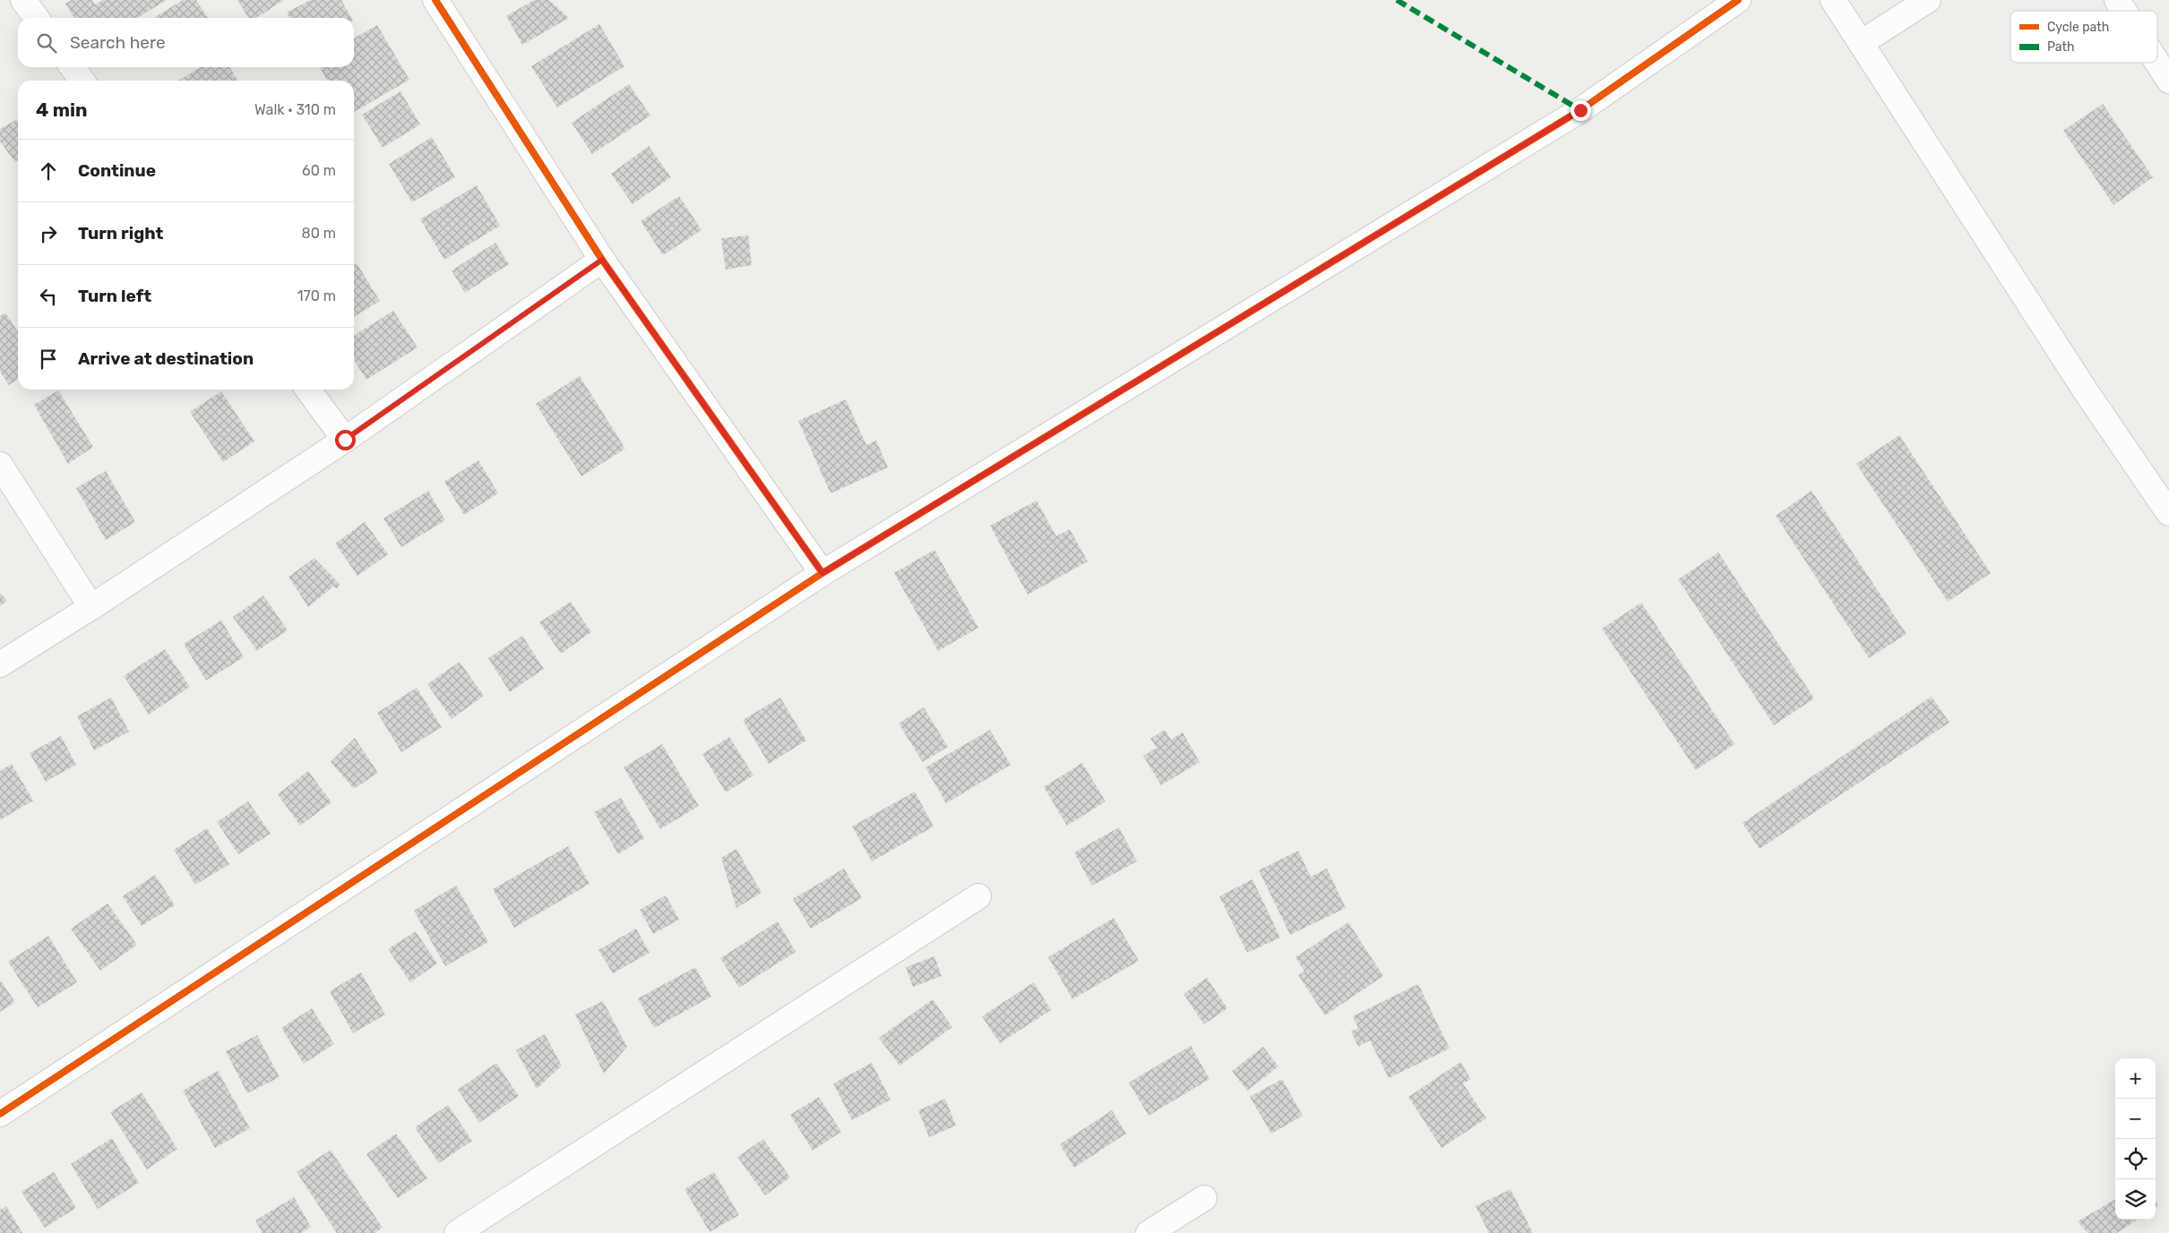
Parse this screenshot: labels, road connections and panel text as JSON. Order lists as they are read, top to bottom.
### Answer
{
  "legend": ["Cycle path", "Path"],
  "page": {
    "search": "Search here",
    "heading": ["4 min", "Walk · 310 m"],
    "list": [
      ["Continue", "60 m"],
      ["Turn right", "80 m"],
      ["Turn left", "170 m"],
      "Arrive at destination"
    ],
    "map_buttons": ["+", "−"]
  }
}
